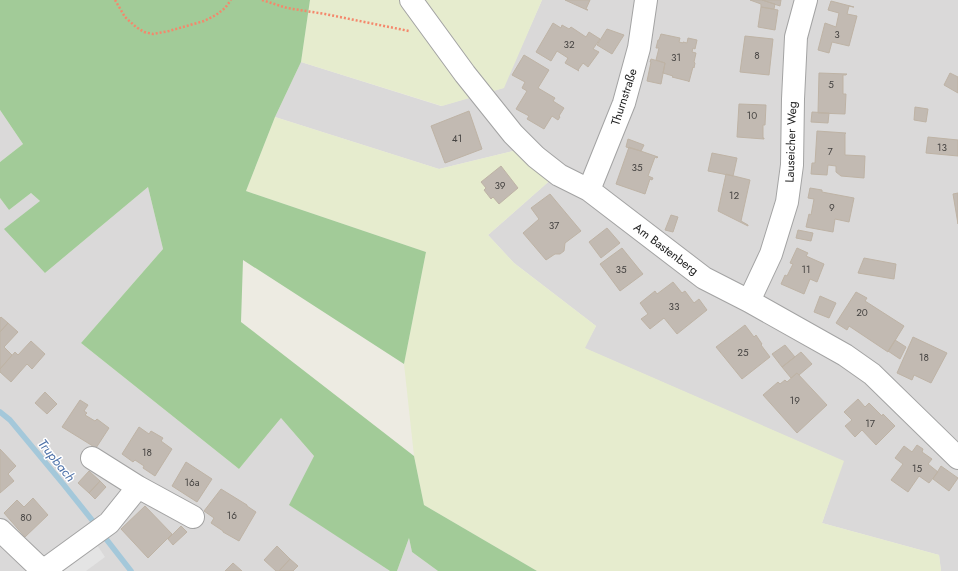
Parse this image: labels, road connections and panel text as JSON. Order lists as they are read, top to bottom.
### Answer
{
  "streets": {
    "street": ["Thurnstraße", "Lauseicher Weg", "Am Bastenberg"]
  },
  "crossings": [
    ["Thurnstraße", "Am Bastenberg"],
    ["Lauseicher Weg", "Am Bastenberg"]
  ],
  "water": ["Trupbach"],
  "house_numbers": [
    "3",
    "32",
    "8",
    "31",
    "5",
    "10",
    "41",
    "13",
    "7",
    "35",
    "39",
    "12",
    "9",
    "37",
    "35",
    "11",
    "33",
    "20",
    "25",
    "18",
    "19",
    "17",
    "18",
    "15",
    "16a",
    "16",
    "80"
  ]
}
